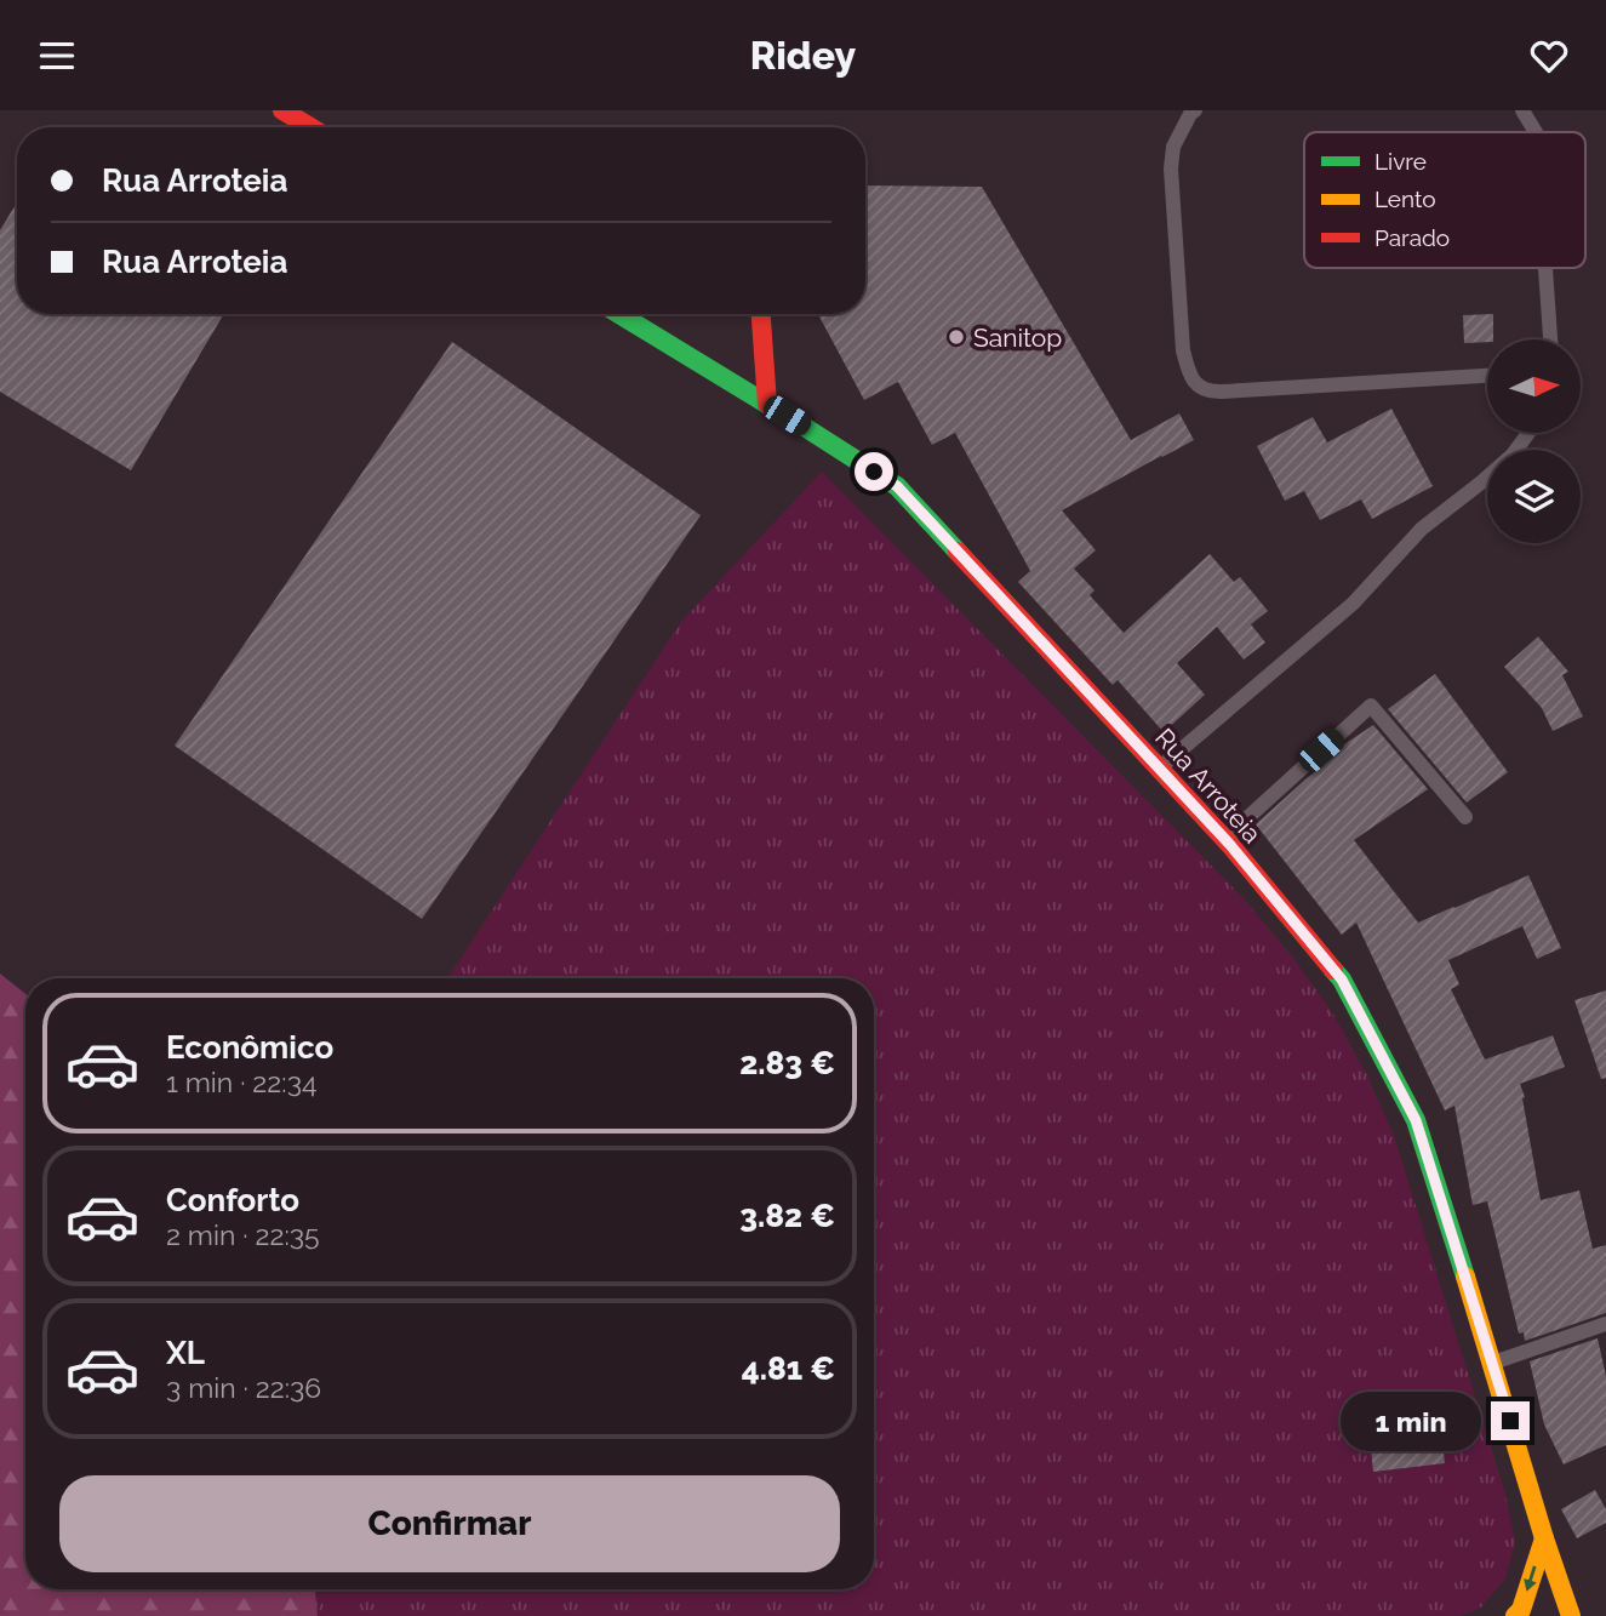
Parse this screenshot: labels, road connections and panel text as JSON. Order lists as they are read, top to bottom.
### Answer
{
  "streets": {
    "street": ["Rua Arroteia"]
  },
  "places": ["Sanitop"],
  "legend": ["Livre", "Lento", "Parado"],
  "north": "right",
  "page": {
    "header": "Ridey",
    "banner": ["Rua Arroteia", "Rua Arroteia"],
    "list": [
      {
        "name": "Econômico",
        "note": "1 min · 22:34",
        "value": "2.83 €"
      },
      {
        "name": "Conforto",
        "note": "2 min · 22:35",
        "value": "3.82 €"
      },
      {
        "name": "XL",
        "note": "3 min · 22:36",
        "value": "4.81 €"
      }
    ],
    "bubble": "1 min",
    "buttons": "Confirmar"
  }
}
